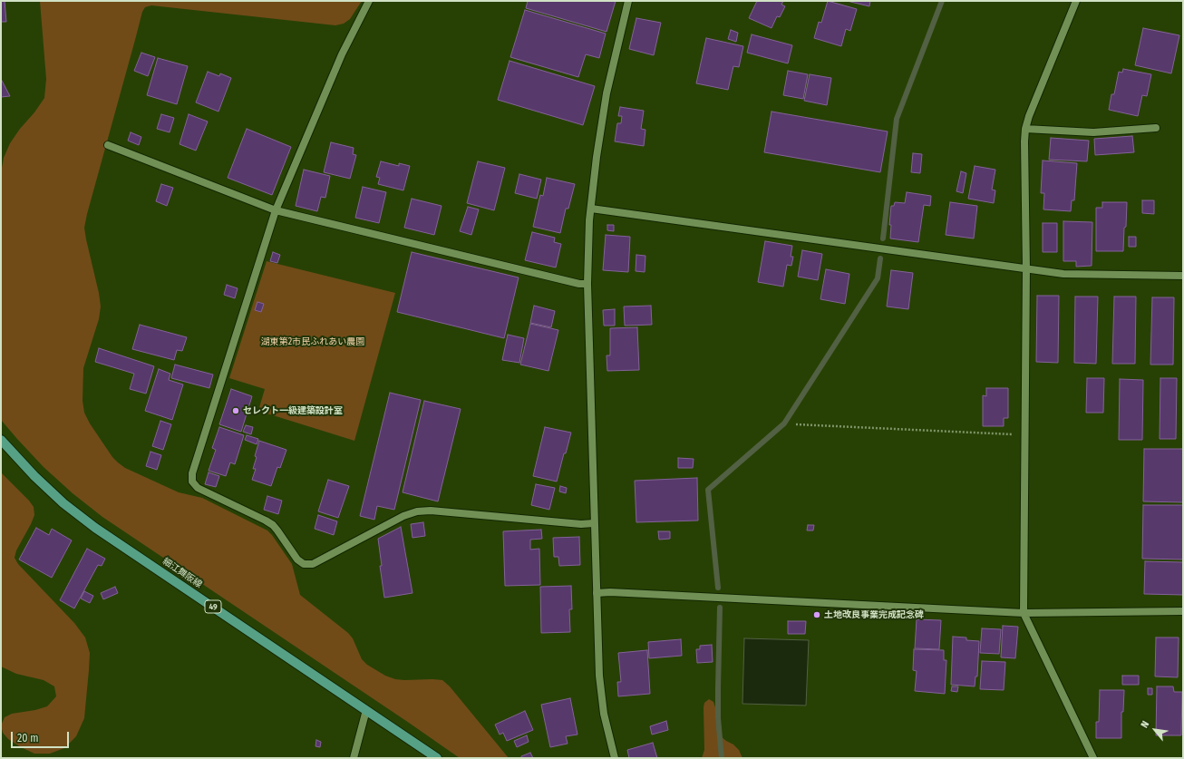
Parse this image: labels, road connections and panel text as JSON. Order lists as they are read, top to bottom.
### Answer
{
  "streets": {
    "main road": ["細江舞阪線", "49"]
  },
  "parks": ["湖東第2市民ふれあい農園"],
  "places": ["セレクト一級建築設計室", "土地改良事業完成記念碑"],
  "scale_bar": "20 m",
  "north": "top left"
}
